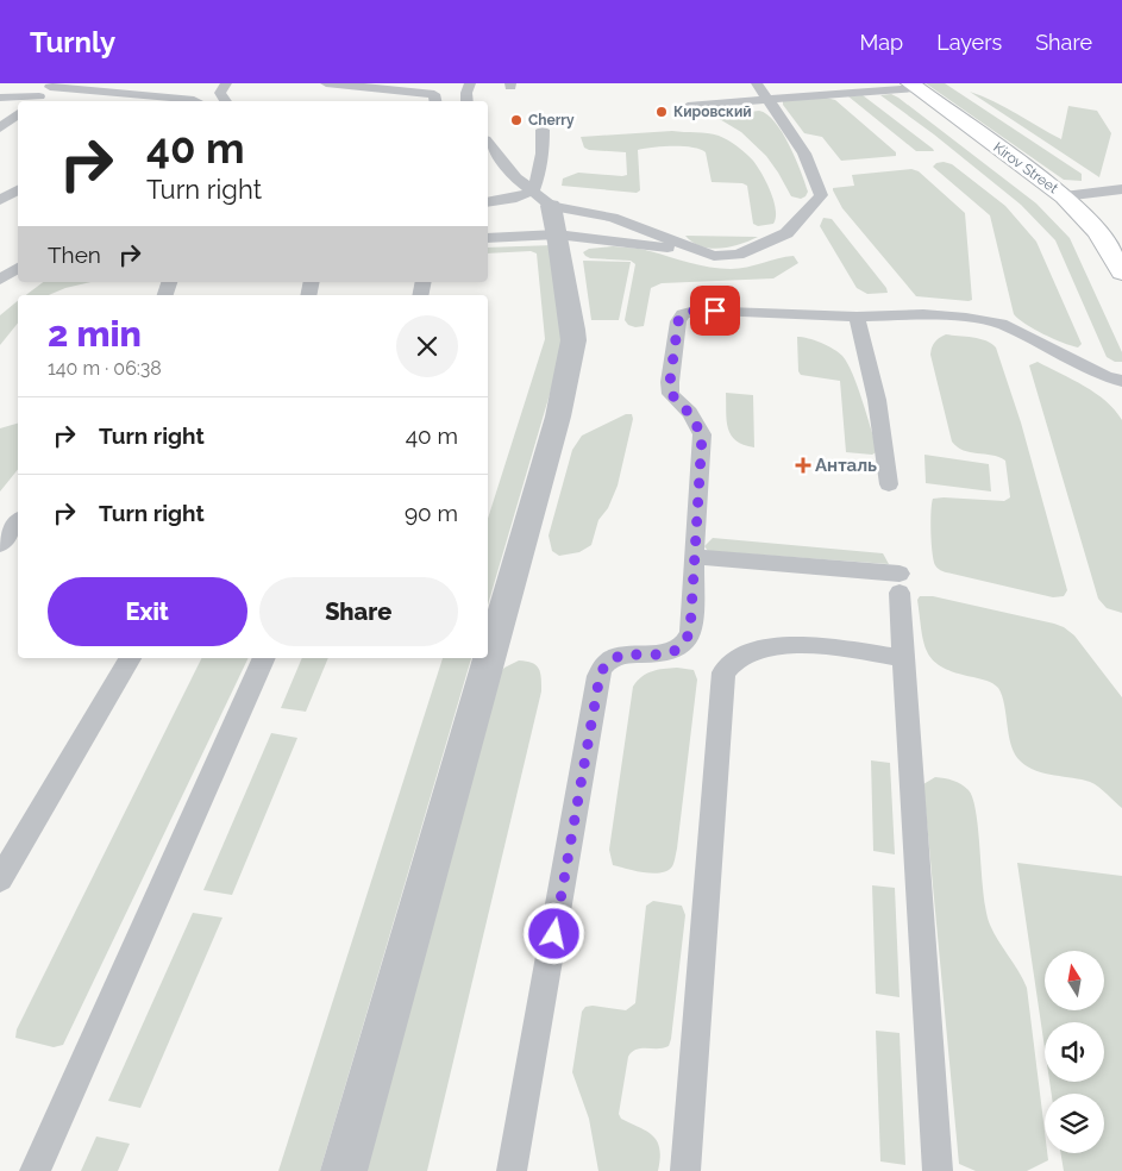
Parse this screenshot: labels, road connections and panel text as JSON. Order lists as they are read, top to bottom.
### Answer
{
  "streets": {
    "main road": ["Kirov Street"]
  },
  "places": {
    "other": ["Кировский", "Cherry"],
    "health": ["Анталь"]
  },
  "north": "top",
  "page": {
    "header": "Turnly",
    "nav": ["Map", "Layers", "Share"],
    "turn": ["40 m", "Turn right"],
    "then": "Then",
    "heading": ["2 min", "140 m · 06:38"],
    "list": [
      {
        "name": "Turn right",
        "value": "40 m"
      },
      {
        "name": "Turn right",
        "value": "90 m"
      }
    ],
    "buttons": ["Exit", "Share"]
  }
}
